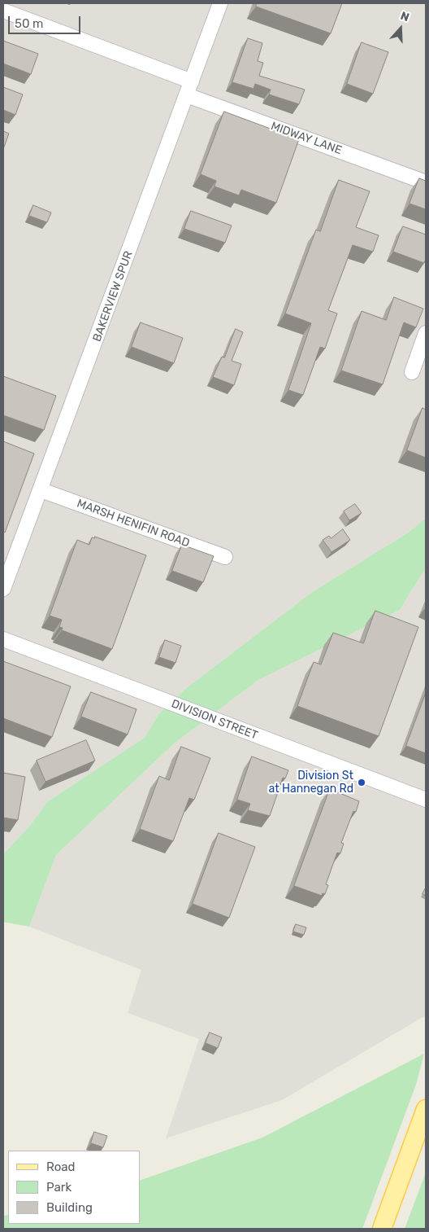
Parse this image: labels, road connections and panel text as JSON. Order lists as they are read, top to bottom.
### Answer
{
  "streets": {
    "street": [
      "MIDWAY LANE",
      "BAKERVIEW SPUR",
      "MARSH HENIFIN ROAD",
      "DIVISION STREET"
    ]
  },
  "crossings": [
    ["MIDWAY LANE", "BAKERVIEW SPUR"],
    ["BAKERVIEW SPUR", "MARSH HENIFIN ROAD"]
  ],
  "places": ["Division St at Hannegan Rd"],
  "legend": ["Road", "Park", "Building"],
  "scale_bar": "50 m",
  "north": "top"
}
